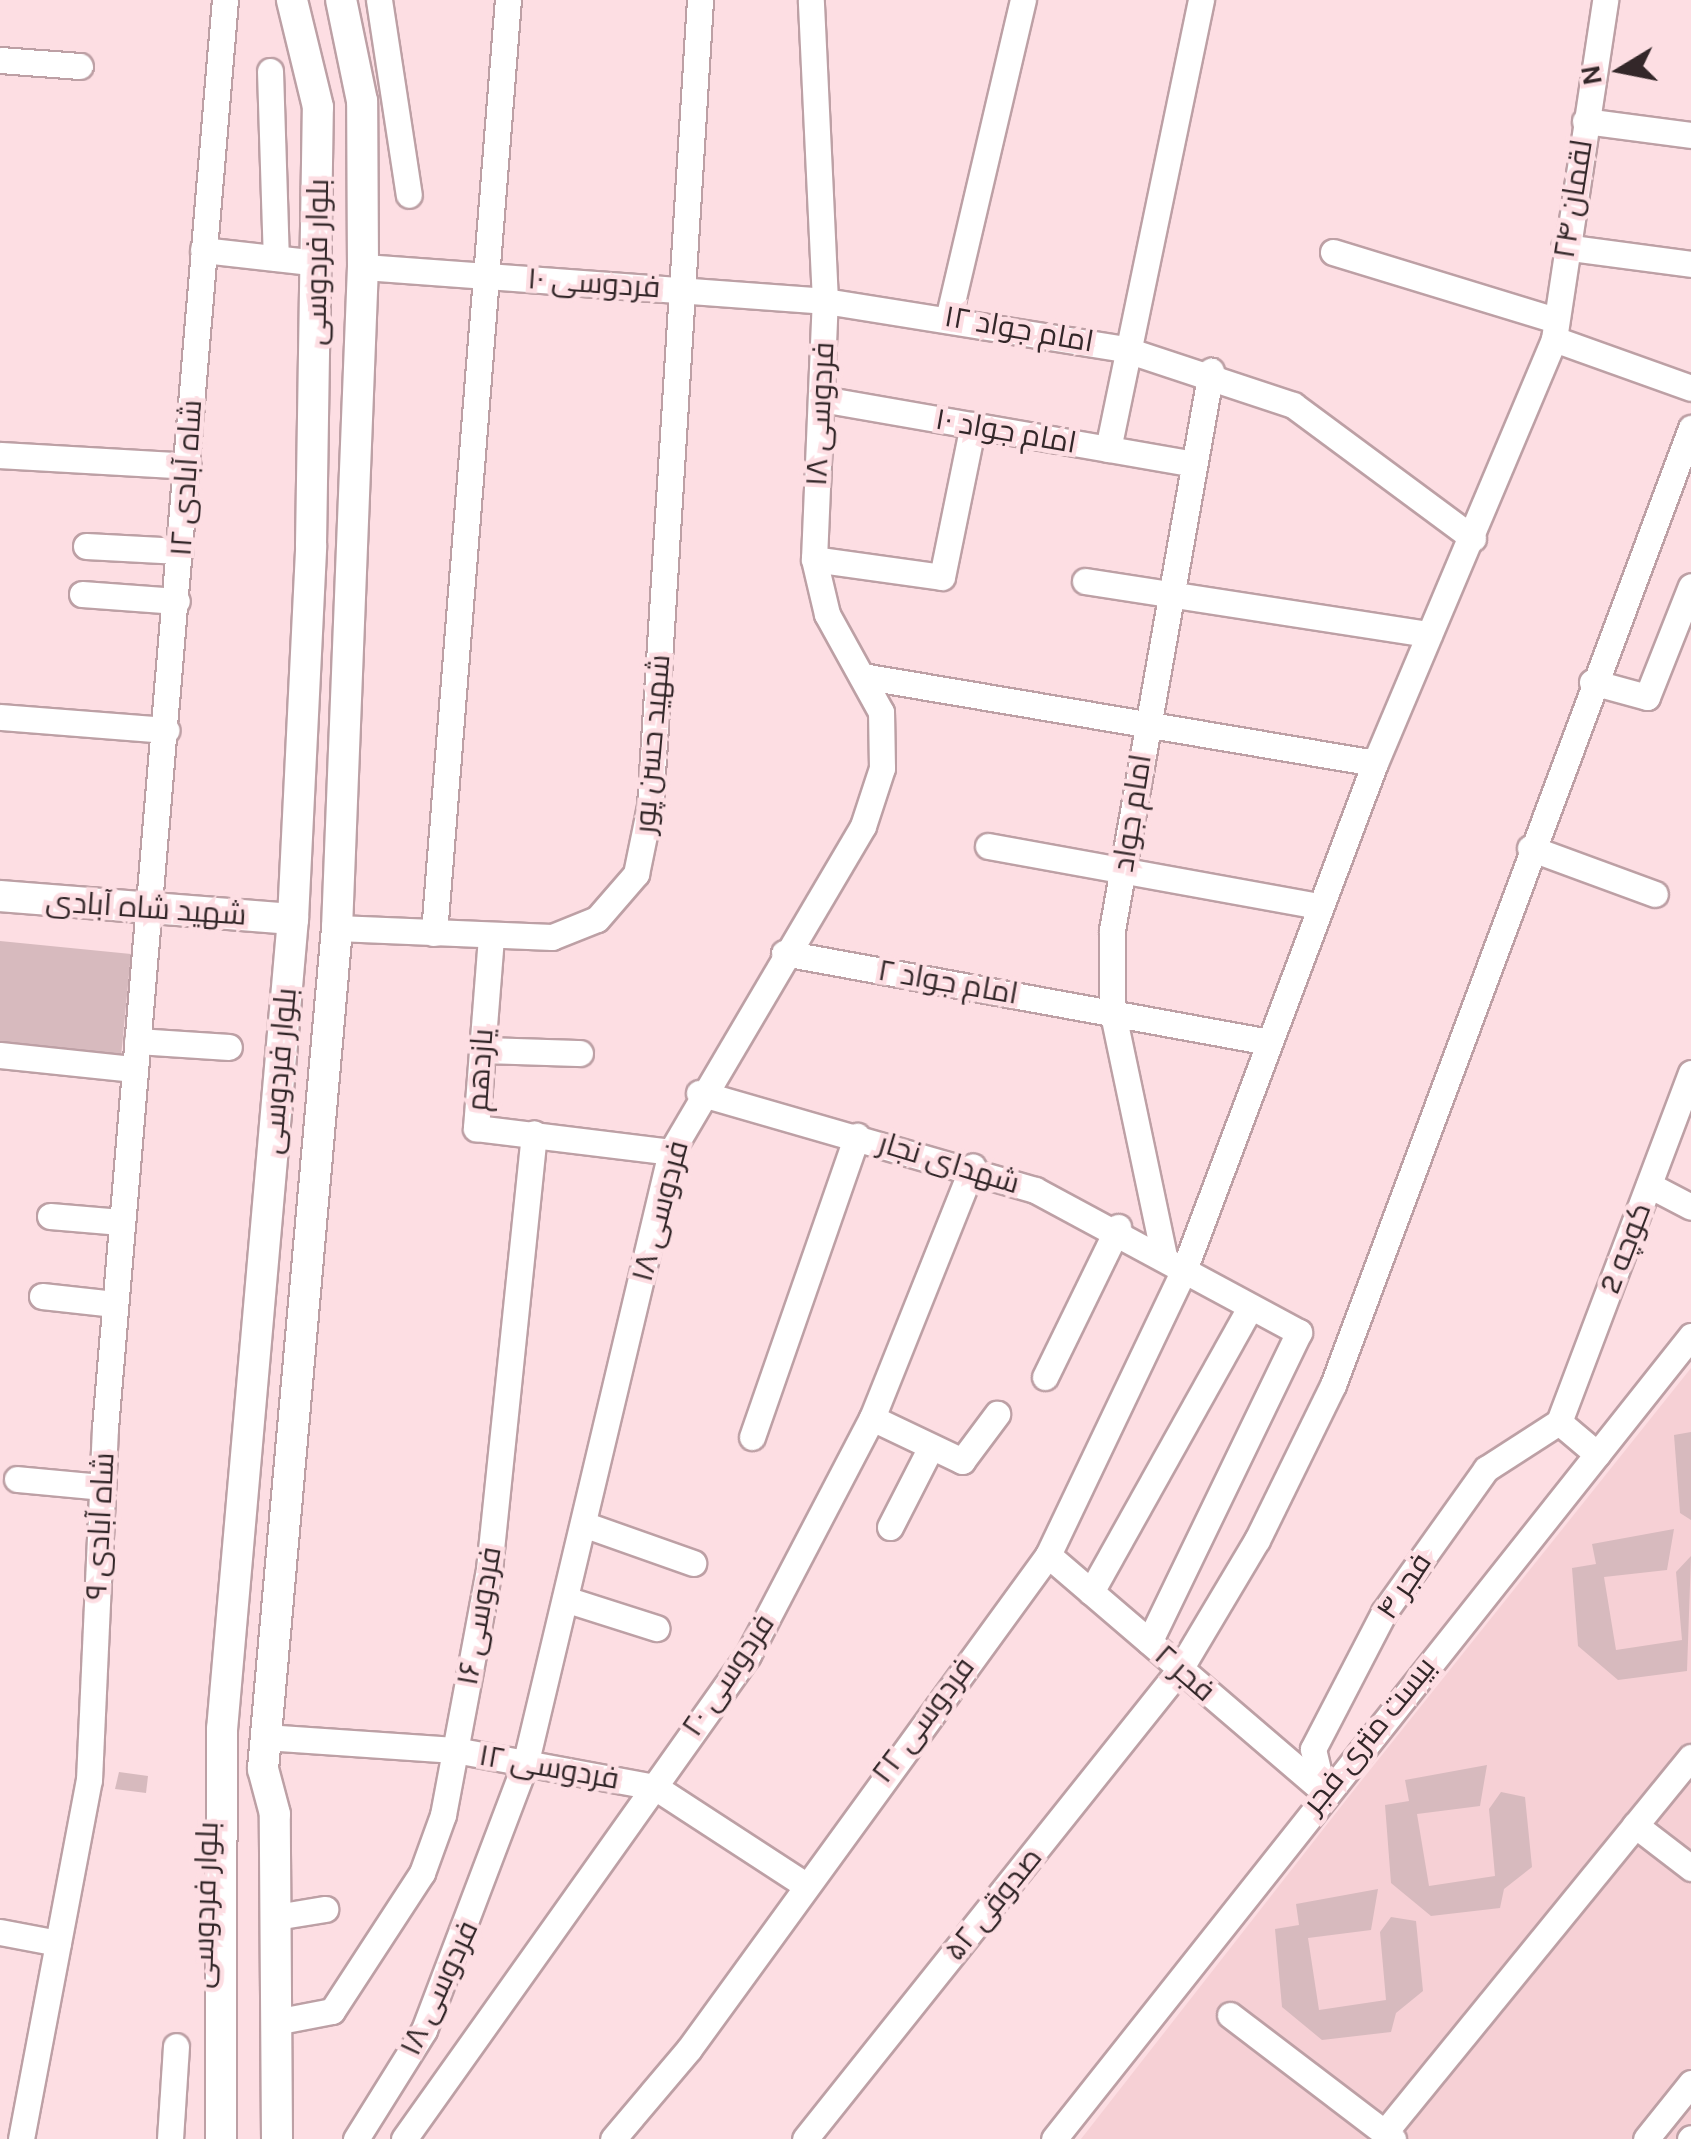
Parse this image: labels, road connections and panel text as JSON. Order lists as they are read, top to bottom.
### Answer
{
  "streets": {
    "main road": ["بلوار فردوسی", "شهید شاه آبادی"],
    "street": [
      "لقمان ۲۴",
      "فردوسی ۱۰",
      "امام جواد ۱۲",
      "فردوسی ۱۸",
      "امام جواد ۱۰",
      "شاه آبادی ۱۲",
      "شهید حسن پور",
      "امام جواد",
      "امام جواد ۲",
      "یازدهم",
      "شهدای نجار",
      "کوچه 2",
      "شاه آبادی ۹",
      "فجر ۴",
      "فردوسی ۱۶",
      "فجر ۲",
      "فردوسی ۲۰",
      "فردوسی ۲۲",
      "بیست متری فجر",
      "فردوسی ۱۲",
      "صدوقی ۵۲"
    ]
  },
  "crossings": [
    ["لقمان ۲۴", "امام جواد ۱۲"],
    ["لقمان ۲۴", "فردوسی ۲۲"],
    ["بلوار فردوسی", "فردوسی ۱۰"],
    ["بلوار فردوسی", "شهید حسن پور"],
    ["بلوار فردوسی", "شهید شاه آبادی"],
    ["بلوار فردوسی", "فردوسی ۱۶"],
    ["بلوار فردوسی", "فردوسی ۱۲"],
    ["فردوسی ۱۰", "امام جواد ۱۲"],
    ["فردوسی ۱۰", "فردوسی ۱۸"],
    ["فردوسی ۱۰", "شهید حسن پور"],
    ["امام جواد ۱۲", "فردوسی ۱۸"],
    ["امام جواد ۱۲", "امام جواد"],
    ["فردوسی ۱۸", "امام جواد ۱۰"],
    ["فردوسی ۱۸", "امام جواد ۲"],
    ["فردوسی ۱۸", "یازدهم"],
    ["فردوسی ۱۸", "شهدای نجار"],
    ["فردوسی ۱۸", "فردوسی ۱۲"],
    ["امام جواد ۱۰", "امام جواد"],
    ["شاه آبادی ۱۲", "شهید شاه آبادی"],
    ["شاه آبادی ۱۲", "شاه آبادی ۹"],
    ["شهید حسن پور", "یازدهم"],
    ["امام جواد", "امام جواد ۲"],
    ["امام جواد", "شهدای نجار"],
    ["امام جواد", "فردوسی ۲۲"],
    ["شهید شاه آبادی", "شاه آبادی ۹"],
    ["امام جواد ۲", "فردوسی ۲۲"],
    ["یازدهم", "فردوسی ۱۶"],
    ["شهدای نجار", "فجر ۲"],
    ["شهدای نجار", "فردوسی ۲۰"],
    ["شهدای نجار", "فردوسی ۲۲"],
    ["کوچه 2", "فجر ۴"],
    ["فجر ۴", "فجر ۲"],
    ["فجر ۴", "بیست متری فجر"],
    ["فردوسی ۱۶", "فردوسی ۱۲"],
    ["فجر ۲", "فردوسی ۲۲"],
    ["فجر ۲", "بیست متری فجر"],
    ["فجر ۲", "صدوقی ۵۲"],
    ["فردوسی ۲۰", "فردوسی ۱۲"],
    ["فردوسی ۲۲", "فردوسی ۱۲"]
  ],
  "north": "left"
}
